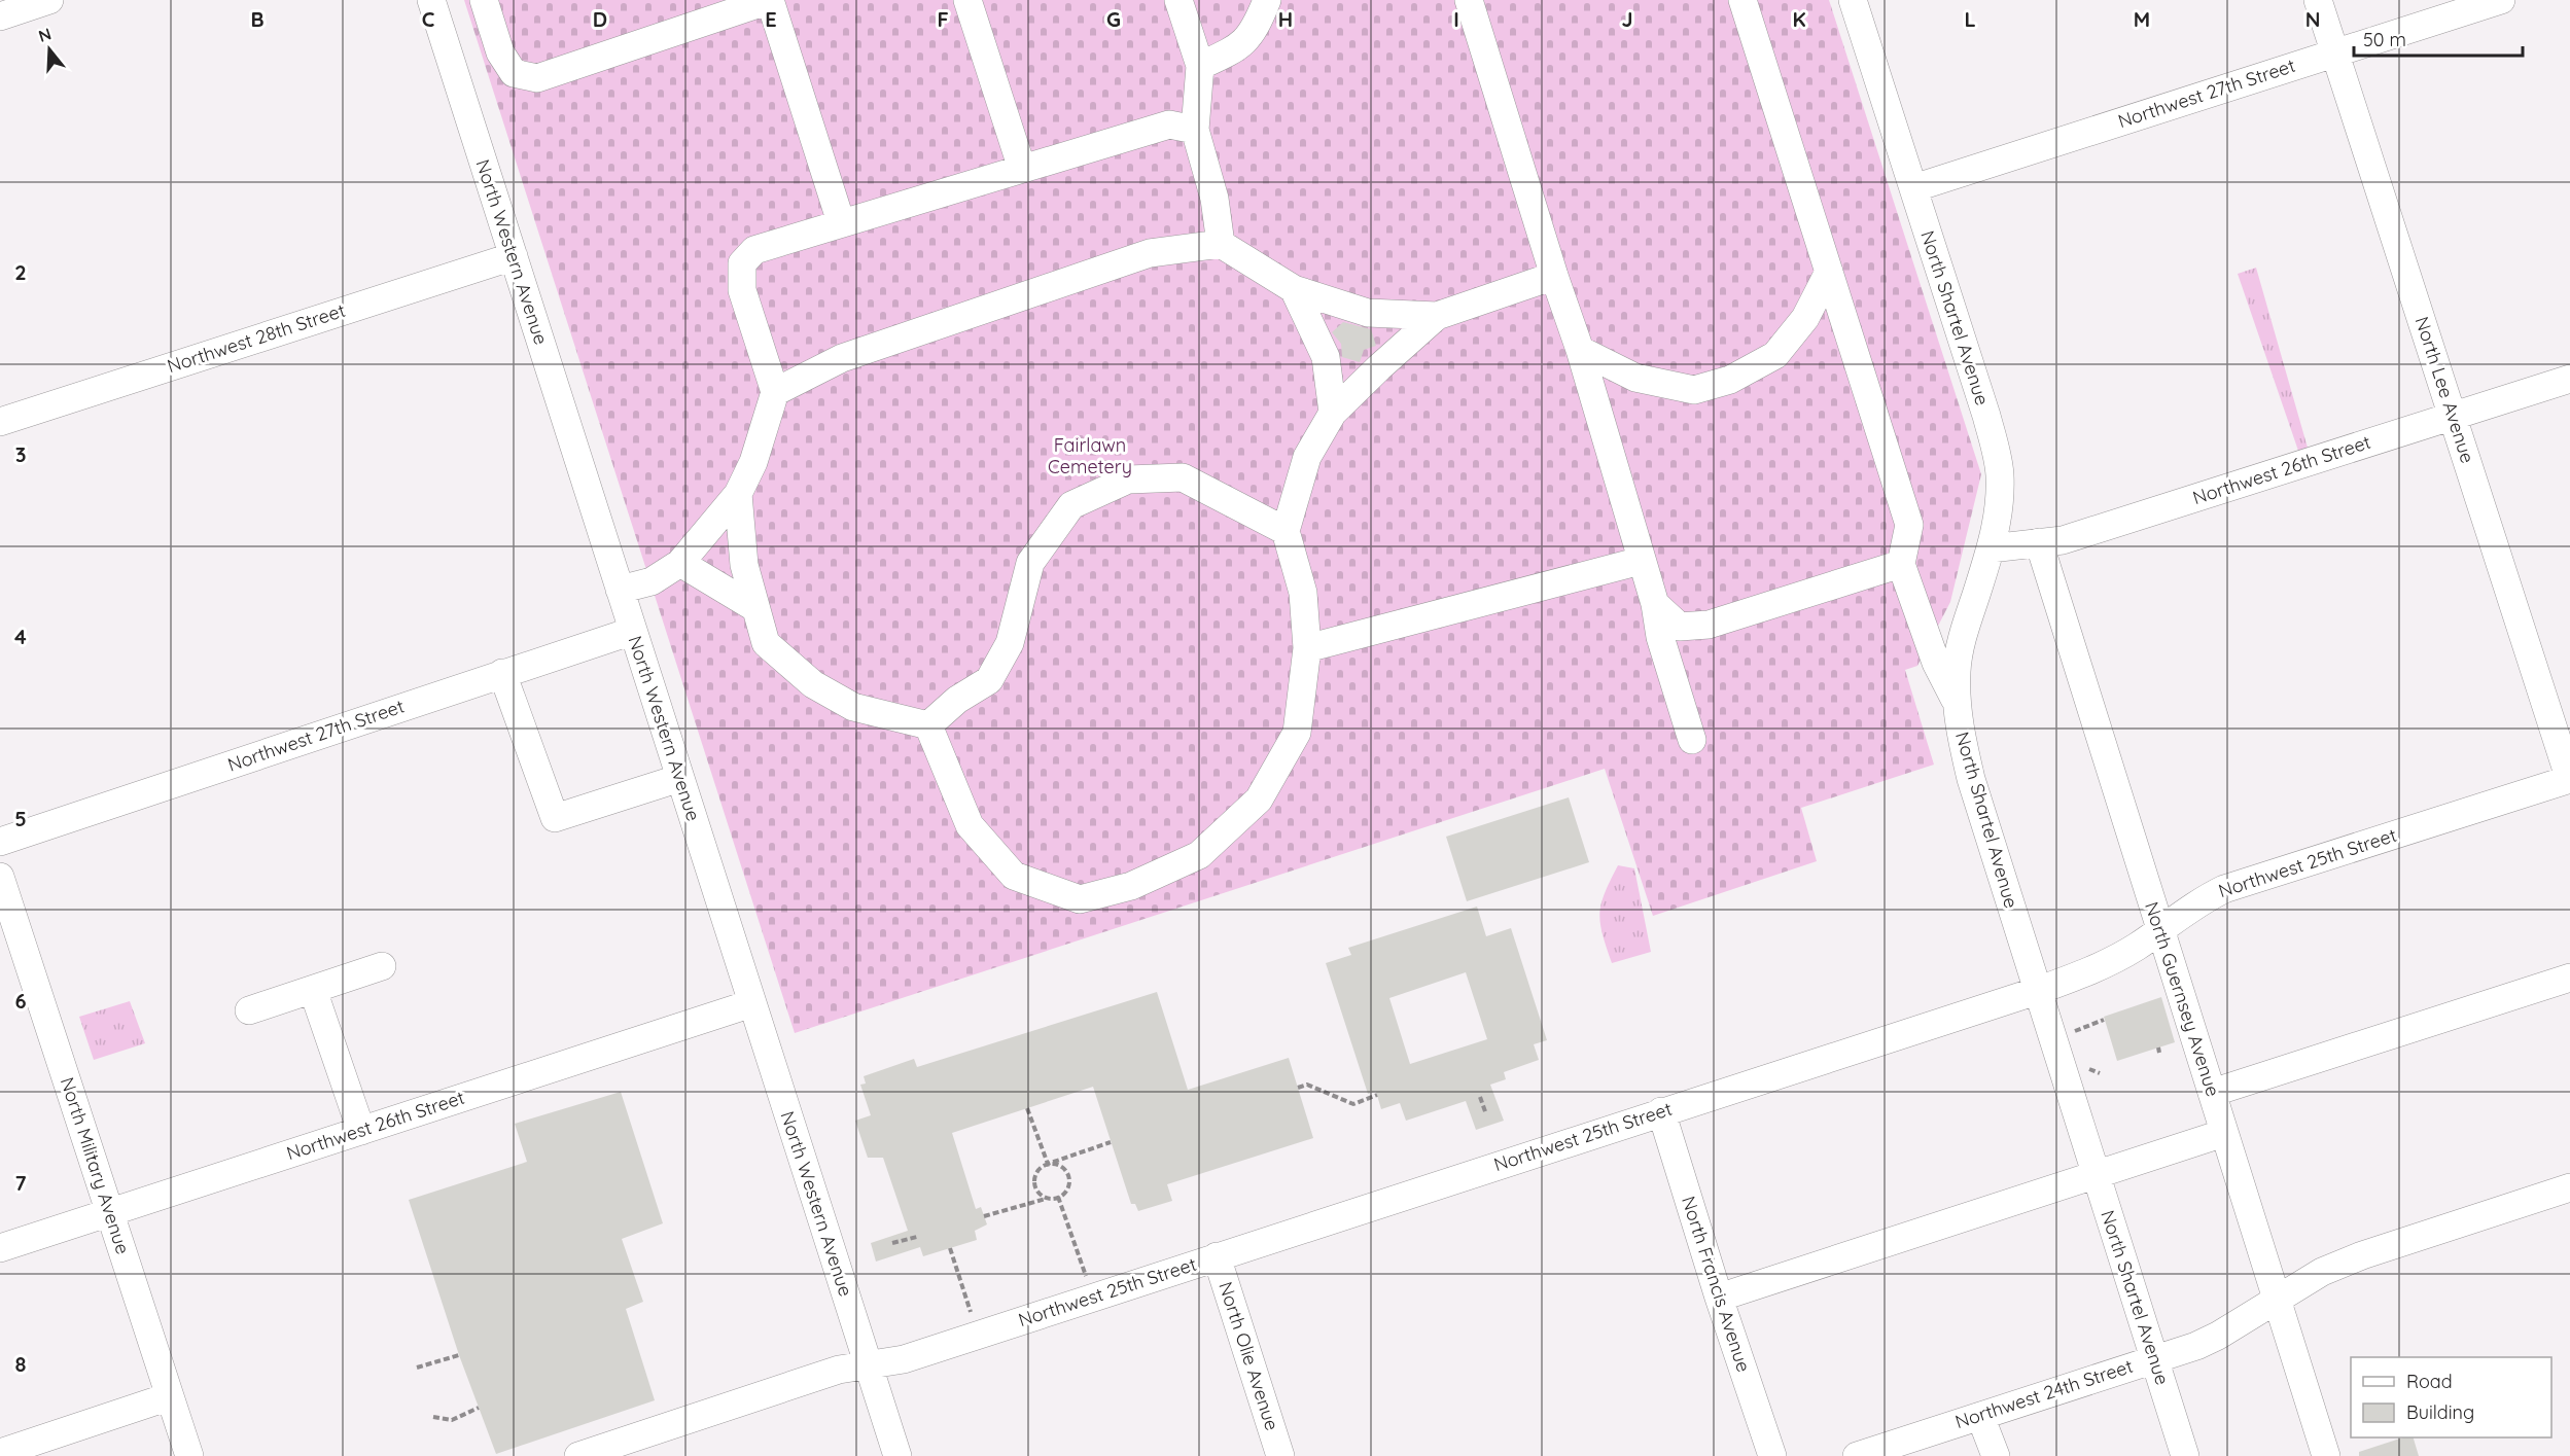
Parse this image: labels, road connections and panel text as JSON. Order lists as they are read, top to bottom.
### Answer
{
  "streets": {
    "street": [
      "Northwest 27th Street",
      "North Western Avenue",
      "North Shartel Avenue",
      "Northwest 28th Street",
      "North Lee Avenue",
      "Northwest 26th Street",
      "Northwest 25th Street",
      "North Guernsey Avenue",
      "North Military Avenue",
      "North Francis Avenue",
      "North Olie Avenue",
      "Northwest 24th Street"
    ]
  },
  "crossings": [
    ["Northwest 27th Street", "North Western Avenue"],
    ["Northwest 27th Street", "North Shartel Avenue"],
    ["Northwest 27th Street", "North Lee Avenue"],
    ["North Western Avenue", "Northwest 28th Street"],
    ["North Western Avenue", "Northwest 26th Street"],
    ["North Western Avenue", "Northwest 25th Street"],
    ["North Shartel Avenue", "Northwest 26th Street"],
    ["North Shartel Avenue", "Northwest 25th Street"],
    ["North Shartel Avenue", "Northwest 24th Street"],
    ["North Lee Avenue", "Northwest 26th Street"],
    ["North Lee Avenue", "Northwest 25th Street"],
    ["Northwest 26th Street", "North Guernsey Avenue"],
    ["Northwest 26th Street", "North Military Avenue"],
    ["Northwest 25th Street", "North Guernsey Avenue"],
    ["Northwest 25th Street", "North Francis Avenue"],
    ["Northwest 25th Street", "North Olie Avenue"],
    ["North Guernsey Avenue", "Northwest 24th Street"]
  ],
  "parks": ["Fairlawn Cemetery"],
  "legend": ["Road", "Building"],
  "scale_bar": "50 m",
  "north": "top",
  "grid": {
    "columns": [
      "B",
      "C",
      "D",
      "E",
      "F",
      "G",
      "H",
      "I",
      "J",
      "K",
      "L",
      "M",
      "N"
    ],
    "rows": [
      "2",
      "3",
      "4",
      "5",
      "6",
      "7",
      "8"
    ]
  }
}
